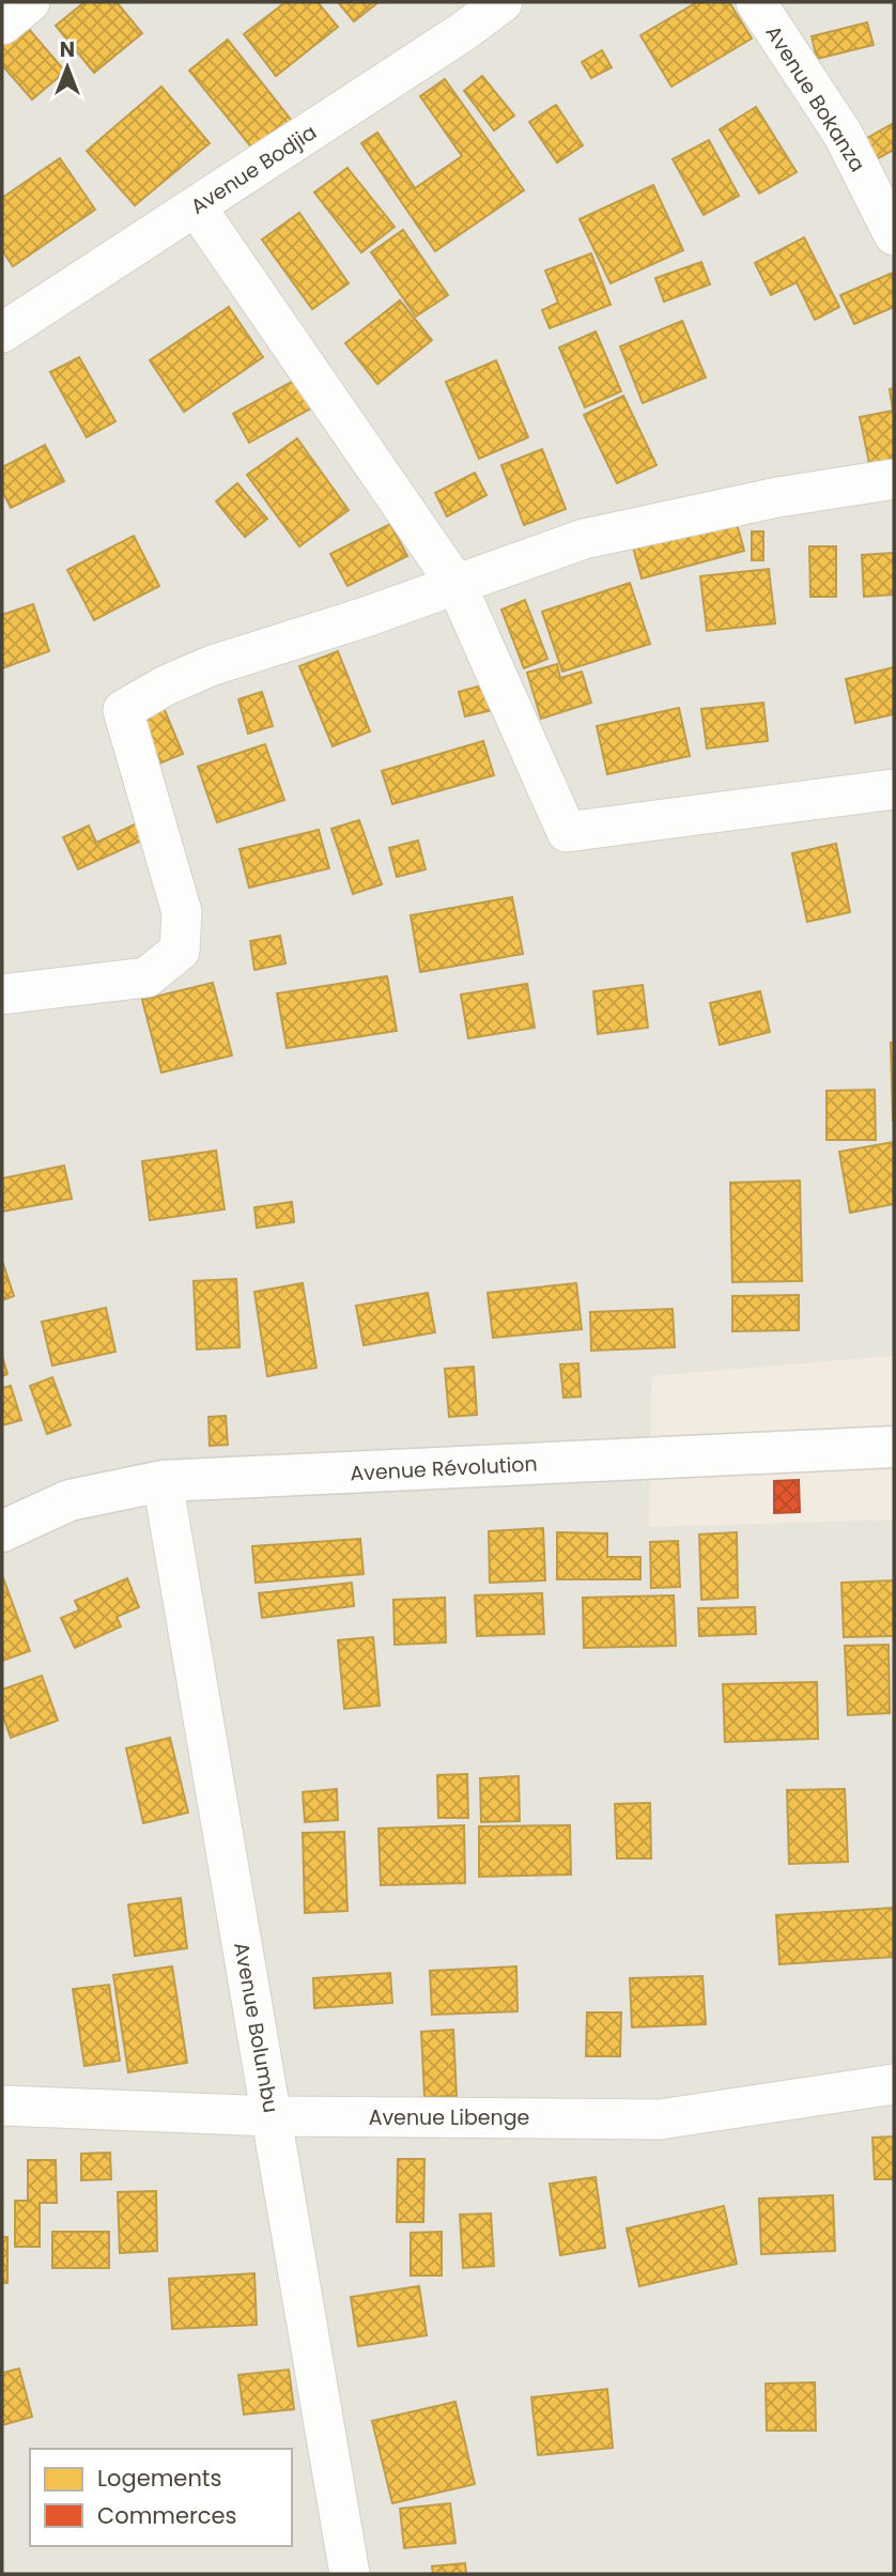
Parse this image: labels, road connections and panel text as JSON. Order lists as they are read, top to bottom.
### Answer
{
  "streets": {
    "street": [
      "Avenue Bokanza",
      "Avenue Bodjia",
      "Avenue Révolution",
      "Avenue Bolumbu",
      "Avenue Libenge"
    ]
  },
  "crossings": [
    ["Avenue Révolution", "Avenue Bolumbu"],
    ["Avenue Bolumbu", "Avenue Libenge"]
  ],
  "legend": ["Logements", "Commerces"],
  "north": "top"
}
